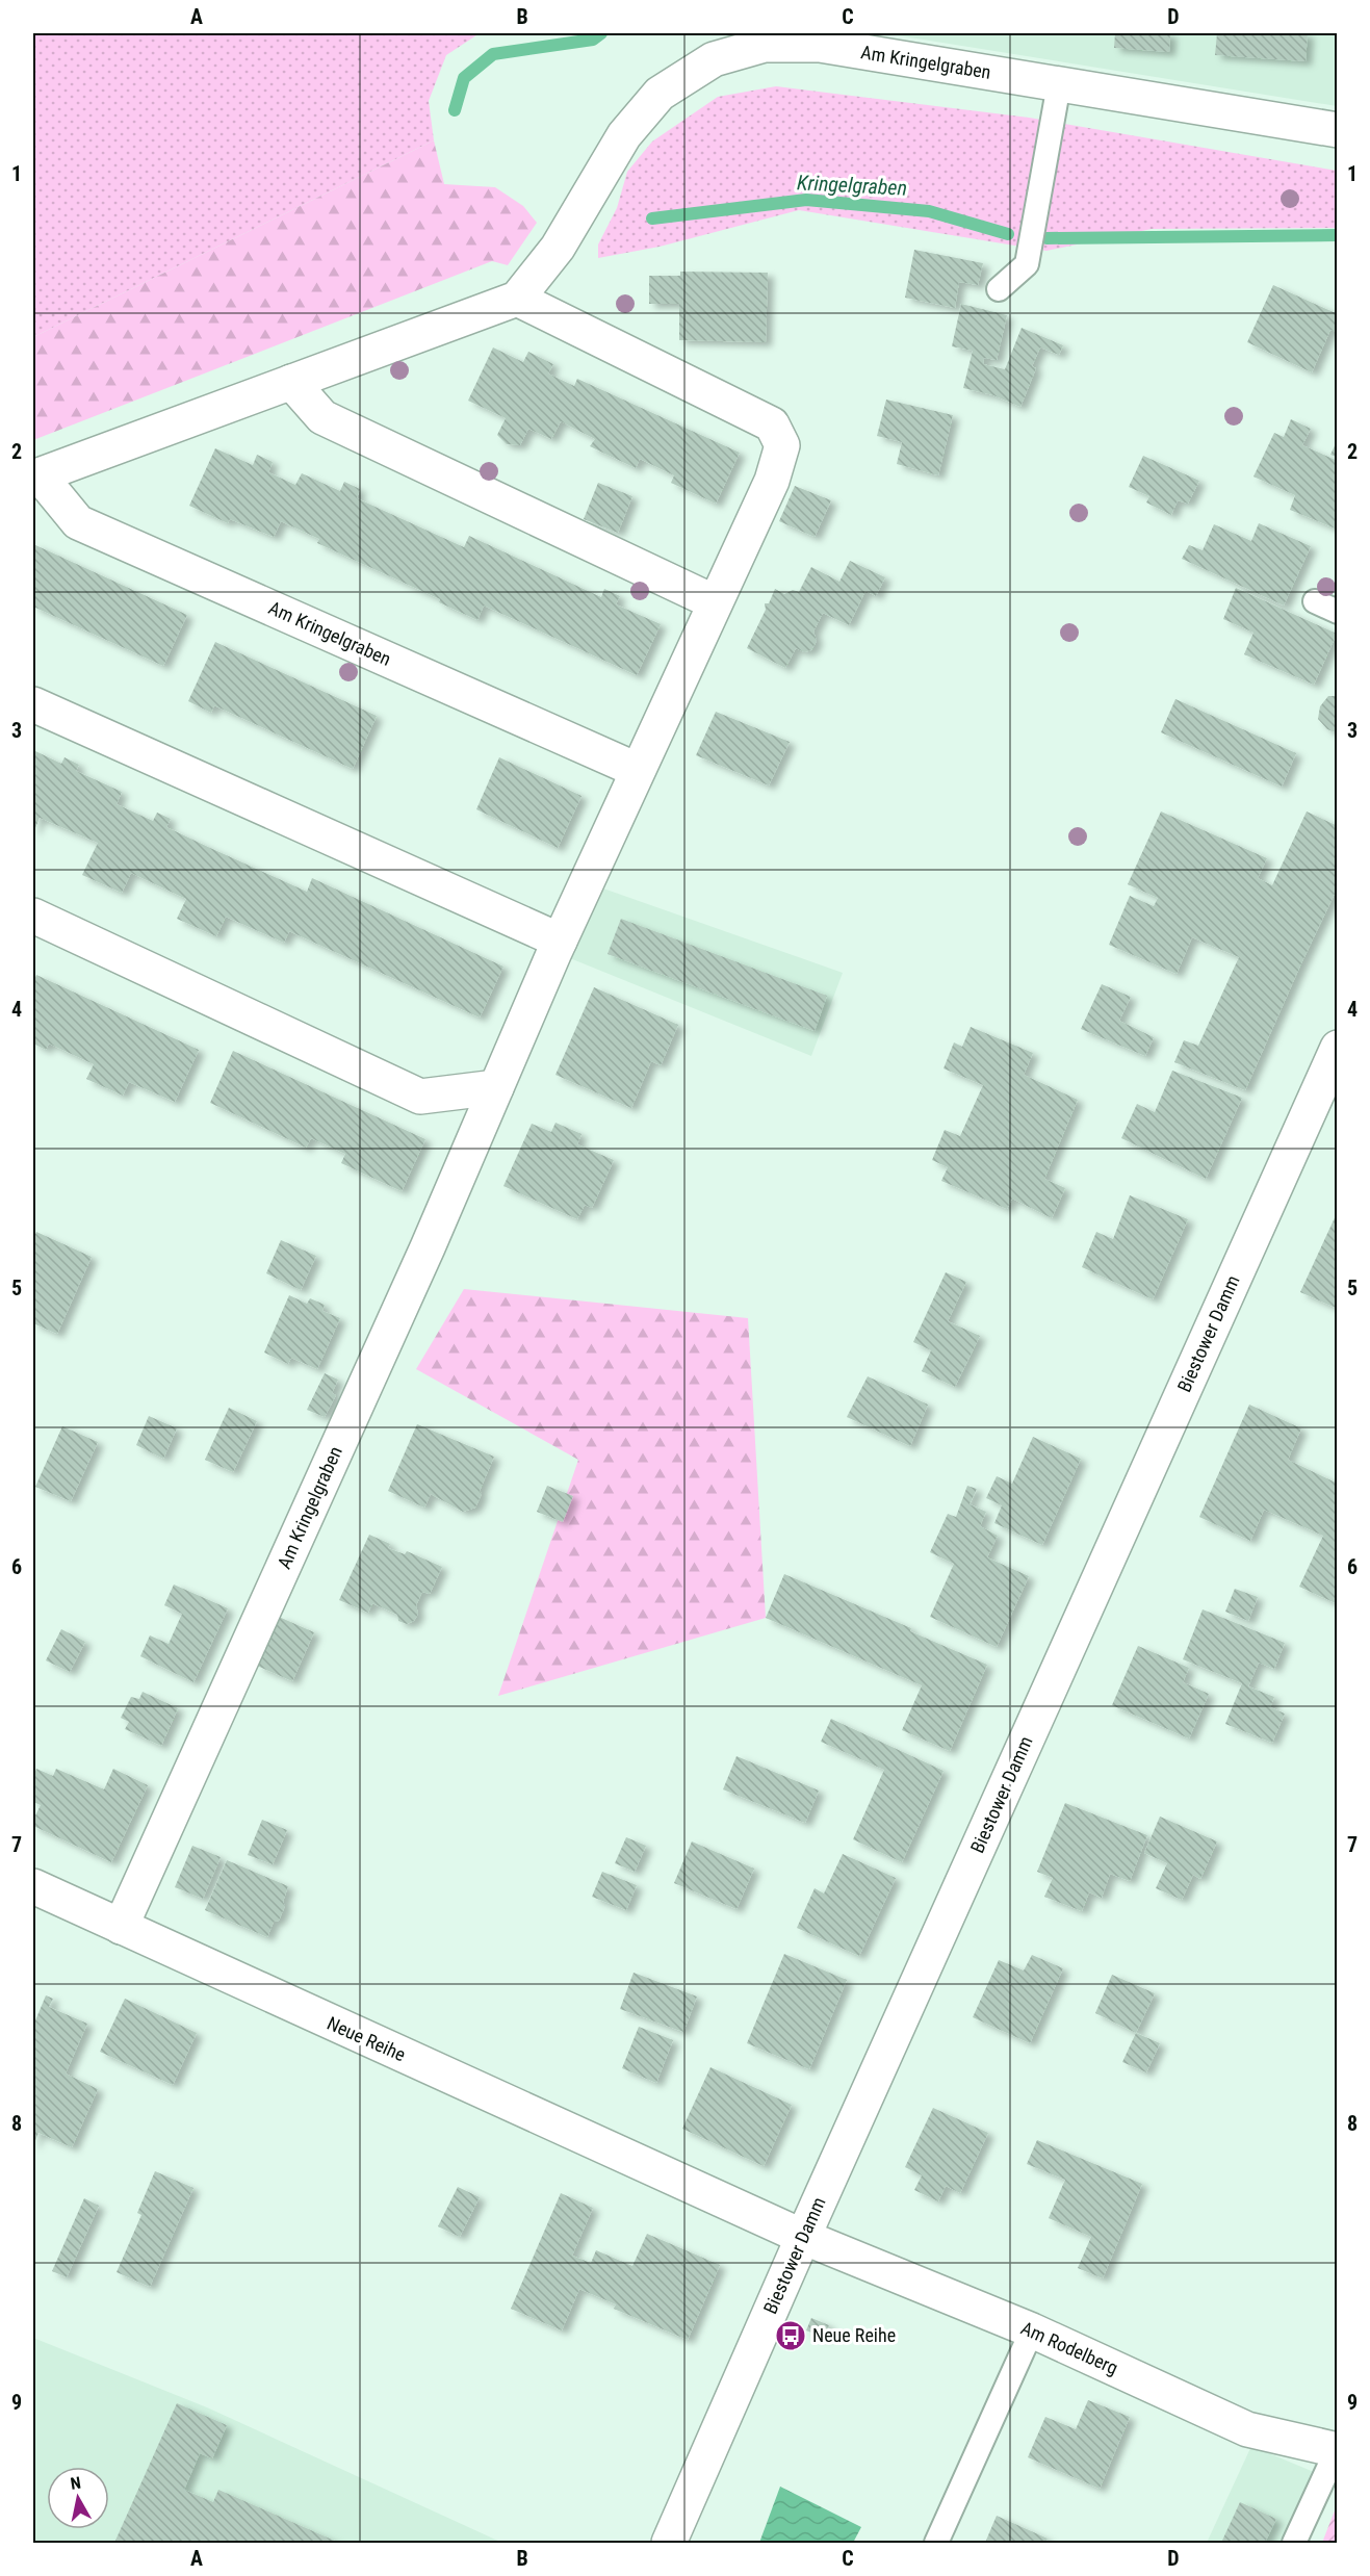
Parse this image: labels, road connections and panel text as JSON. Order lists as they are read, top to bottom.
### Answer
{
  "streets": {
    "street": [
      "Am Kringelgraben",
      "Biestower Damm",
      "Neue Reihe",
      "Am Rodelberg"
    ]
  },
  "crossings": [
    ["Am Kringelgraben", "Neue Reihe"],
    ["Biestower Damm", "Neue Reihe"],
    ["Biestower Damm", "Am Rodelberg"],
    ["Neue Reihe", "Am Rodelberg"]
  ],
  "water": ["Kringelgraben"],
  "places": {
    "bus stop": ["Neue Reihe"]
  },
  "north": "top",
  "grid": {
    "columns": [
      "A",
      "B",
      "C",
      "D"
    ],
    "rows": [
      "1",
      "2",
      "3",
      "4",
      "5",
      "6",
      "7",
      "8",
      "9"
    ]
  }
}
